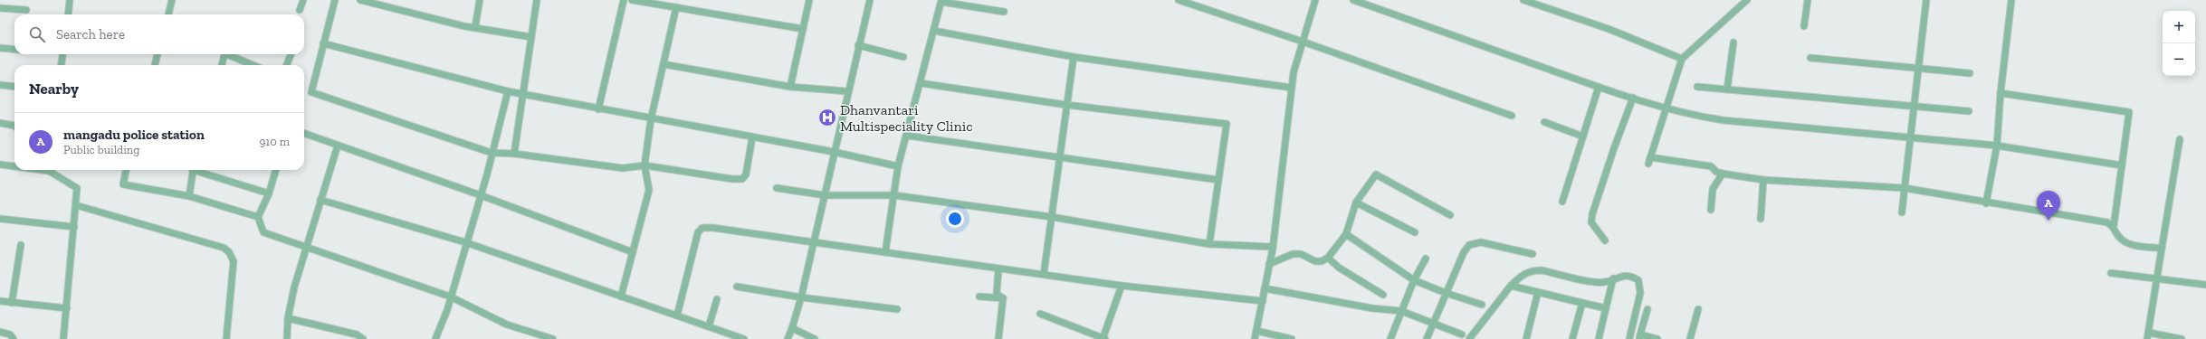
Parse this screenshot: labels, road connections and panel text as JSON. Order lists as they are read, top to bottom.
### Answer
{
  "places": {
    "hospital": ["Dhanvantari Multispeciality Clinic"]
  },
  "page": {
    "map_buttons": ["+", "−"],
    "search": "Search here",
    "heading": "Nearby",
    "list": [
      {
        "mark": "A",
        "name": "mangadu police station",
        "note": "Public building",
        "value": "910 m"
      }
    ],
    "pins": "A"
  }
}
